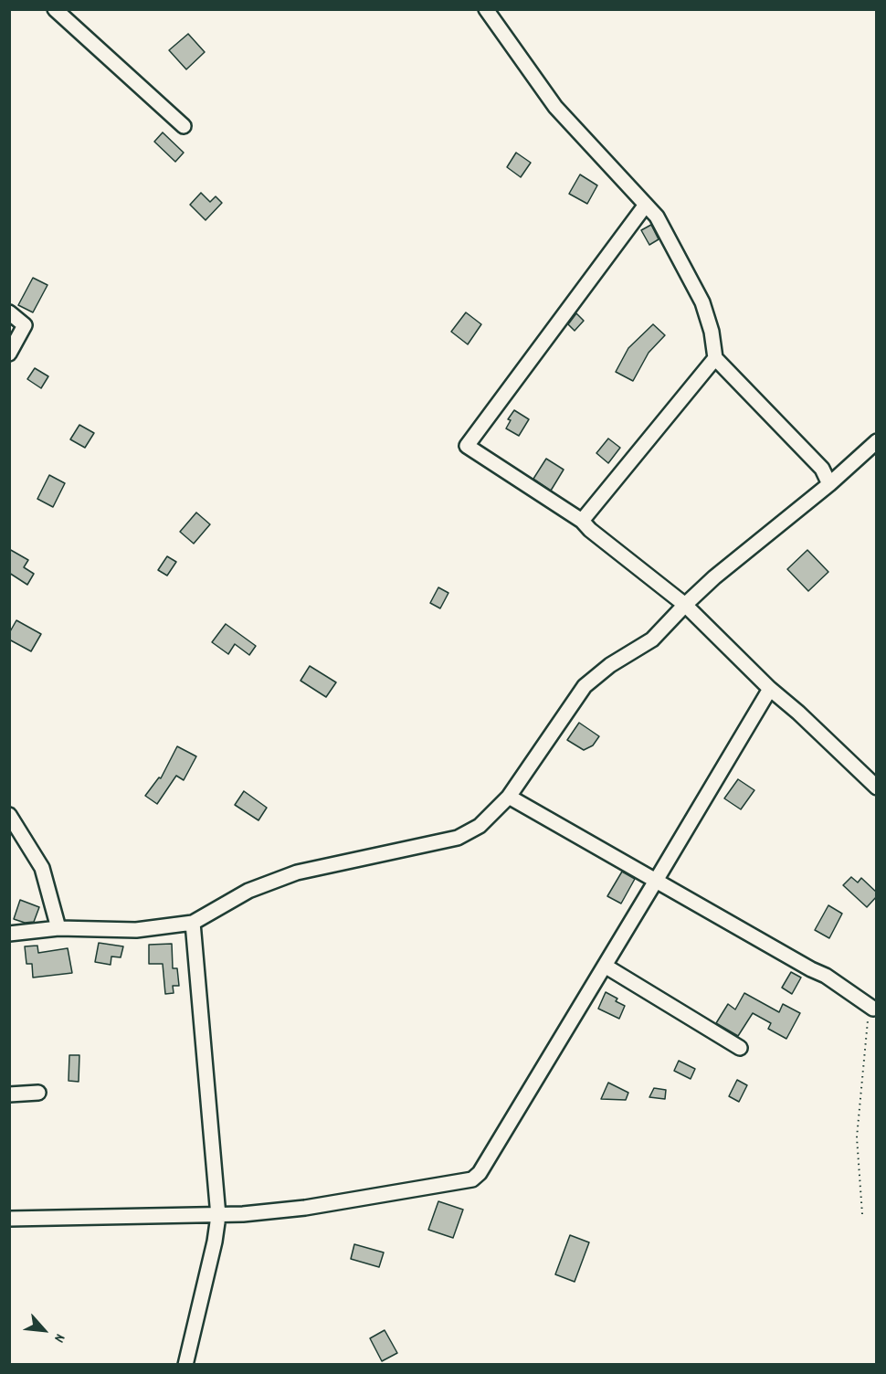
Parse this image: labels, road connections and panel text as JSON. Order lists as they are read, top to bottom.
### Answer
{
  "north": "bottom right"
}
